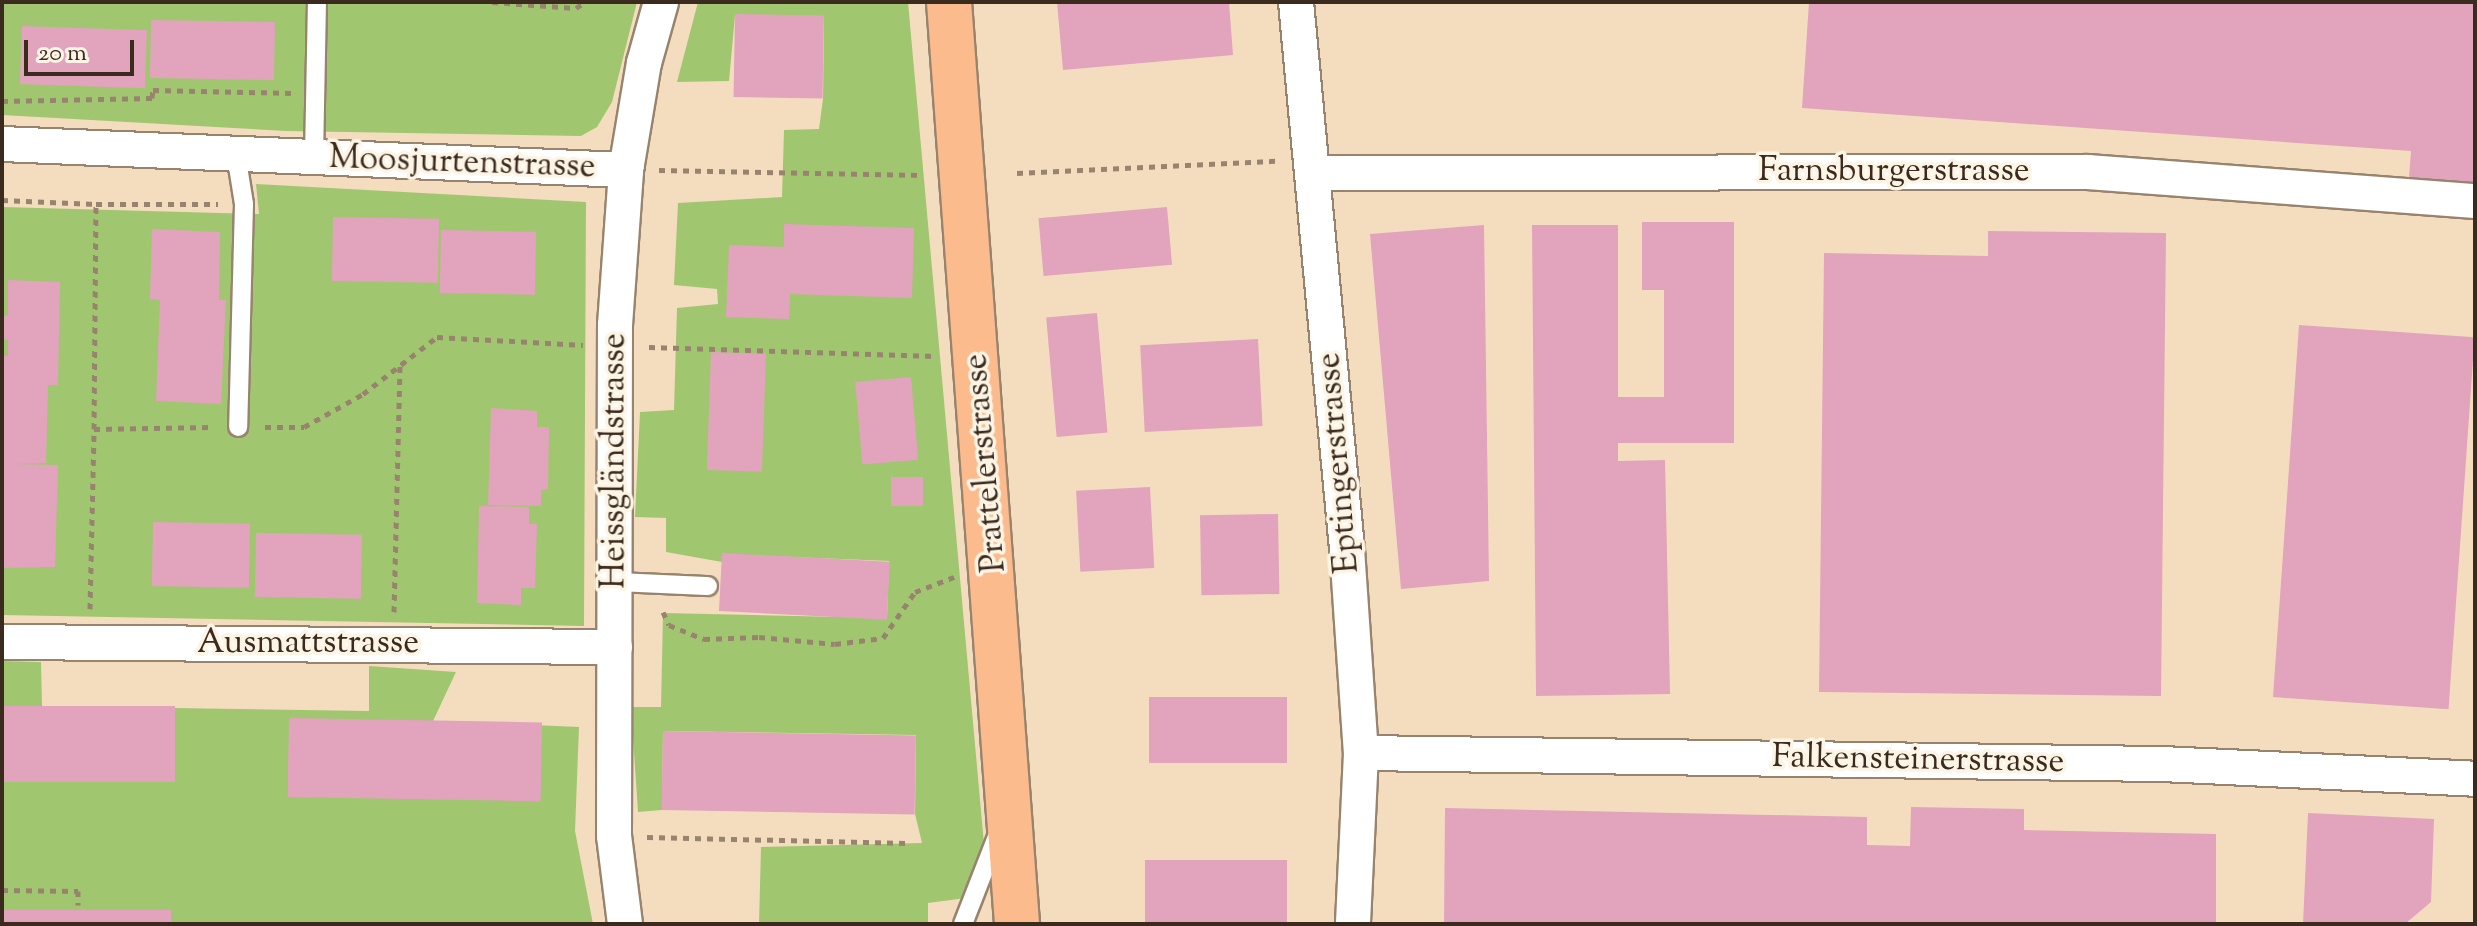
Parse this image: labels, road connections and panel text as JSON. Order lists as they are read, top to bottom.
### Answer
{
  "streets": {
    "main road": ["Prattelerstrasse"],
    "street": [
      "Moosjurtenstrasse",
      "Farnsburgerstrasse",
      "Heissgländstrasse",
      "Eptingerstrasse",
      "Ausmattstrasse",
      "Falkensteinerstrasse"
    ]
  },
  "crossings": [
    ["Moosjurtenstrasse", "Heissgländstrasse"],
    ["Farnsburgerstrasse", "Eptingerstrasse"],
    ["Heissgländstrasse", "Ausmattstrasse"],
    ["Eptingerstrasse", "Falkensteinerstrasse"]
  ],
  "scale_bar": "20 m"
}
